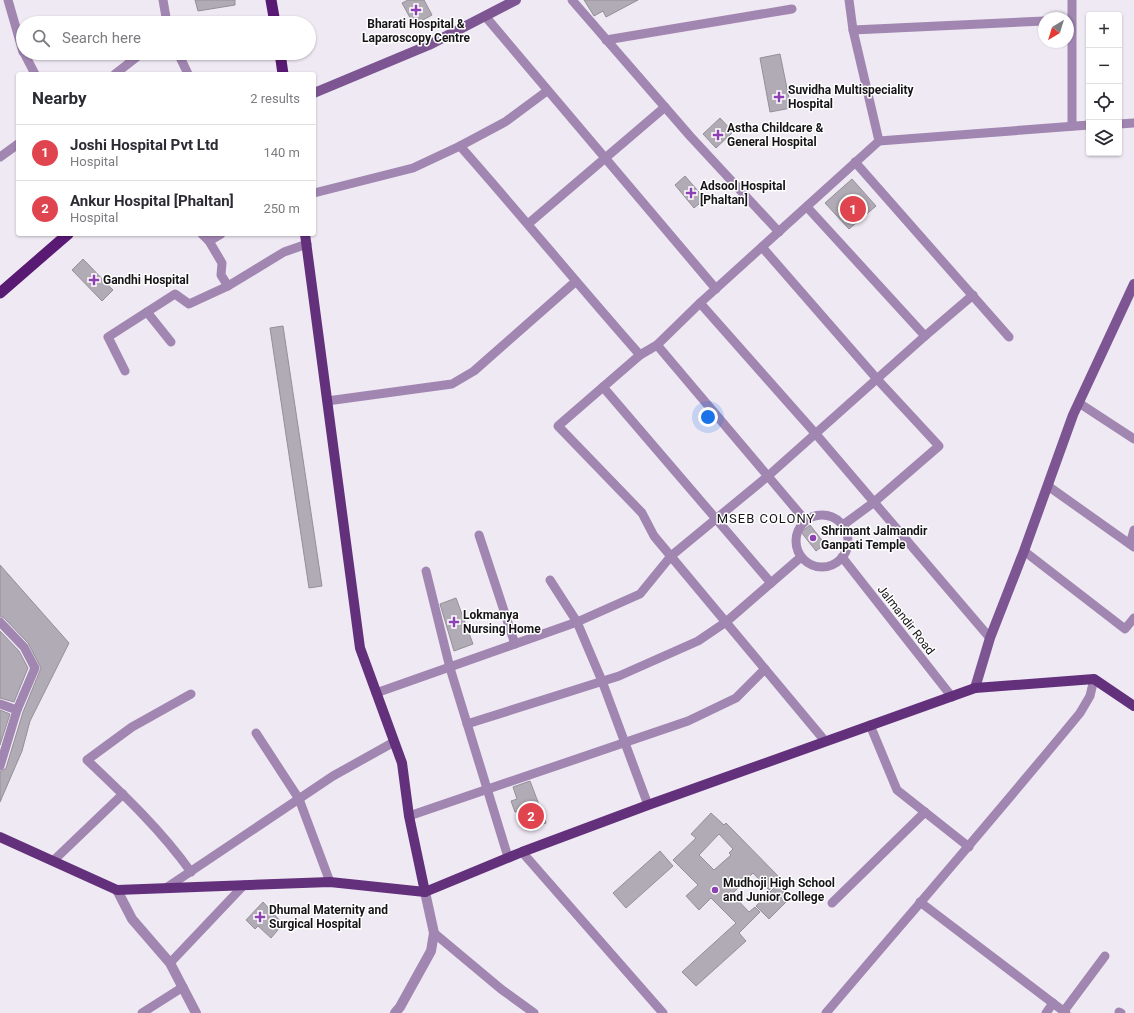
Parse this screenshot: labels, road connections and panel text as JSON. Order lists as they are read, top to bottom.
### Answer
{
  "streets": {
    "street": ["Jalmandir Road"]
  },
  "districts": ["MSEB COLONY"],
  "places": {
    "health": [
      "Bharati Hospital & Laparoscopy Centre",
      "Suvidha Multispeciality Hospital",
      "Astha Childcare & General Hospital",
      "Adsool Hospital [Phaltan]",
      "Gandhi Hospital",
      "Lokmanya Nursing Home",
      "Dhumal Maternity and Surgical Hospital"
    ],
    "other": ["Shrimant Jalmandir Ganpati Temple", "Mudhoji High School and Junior College"]
  },
  "north": "bottom left",
  "page": {
    "map_buttons": ["+", "−"],
    "search": "Search here",
    "heading": ["Nearby", "2 results"],
    "list": [
      {
        "mark": "1",
        "name": "Joshi Hospital Pvt Ltd",
        "note": "Hospital",
        "value": "140 m"
      },
      {
        "mark": "2",
        "name": "Ankur Hospital [Phaltan]",
        "note": "Hospital",
        "value": "250 m"
      }
    ],
    "pins": ["1", "2"]
  }
}
